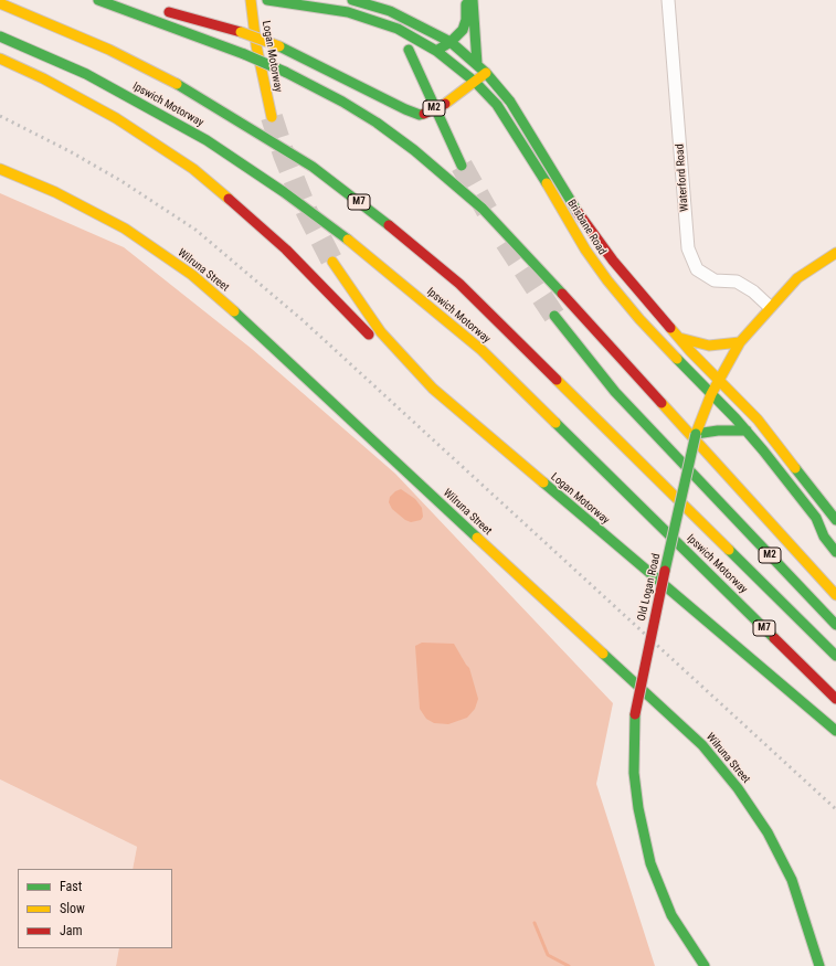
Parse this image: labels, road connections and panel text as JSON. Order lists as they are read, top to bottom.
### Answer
{
  "streets": {
    "main road": [
      "Logan Motorway",
      "Ipswich Motorway",
      "M2",
      "M7",
      "Brisbane Road",
      "Wilruna Street",
      "Old Logan Road"
    ],
    "street": ["Waterford Road"]
  },
  "crossings": [
    ["Waterford Road", "Old Logan Road"],
    ["Brisbane Road", "Old Logan Road"]
  ],
  "legend": ["Fast", "Slow", "Jam"]
}
